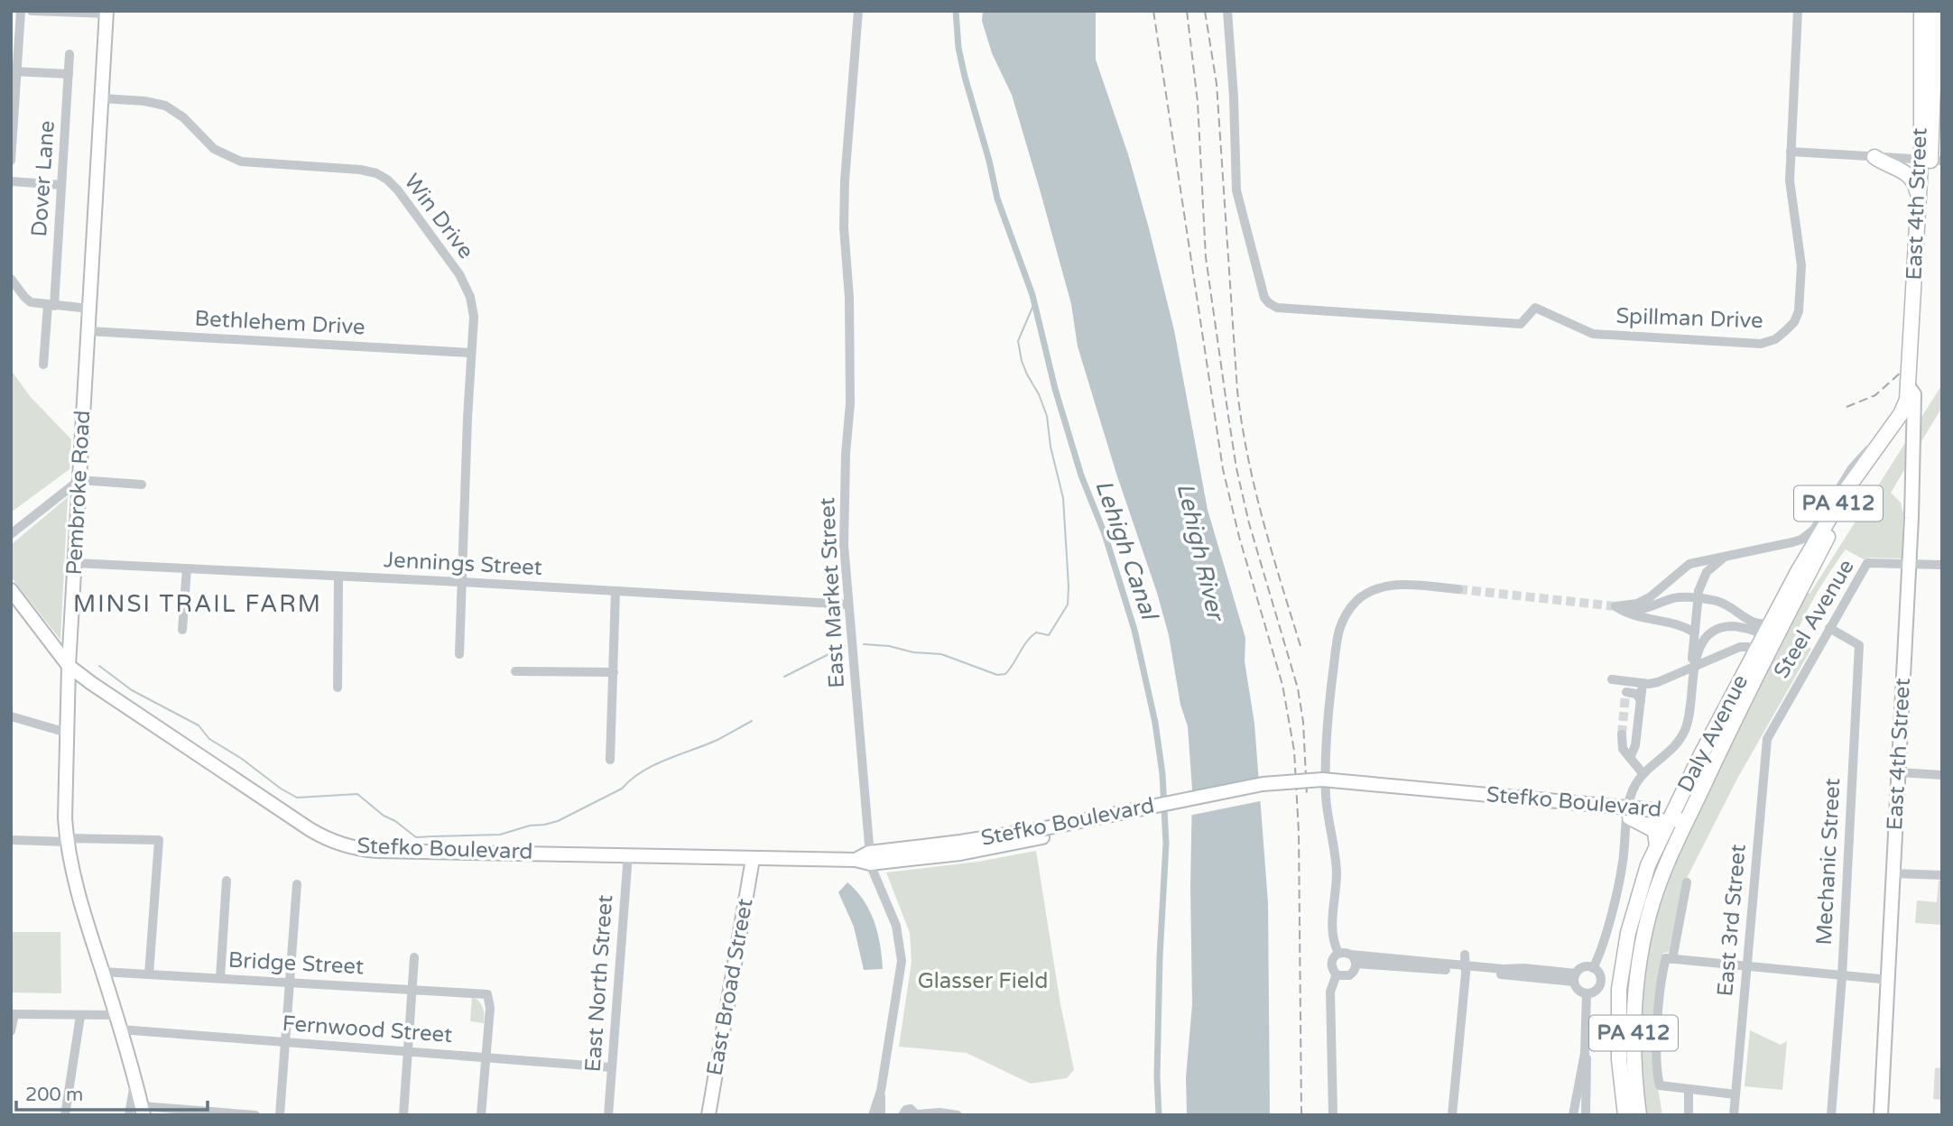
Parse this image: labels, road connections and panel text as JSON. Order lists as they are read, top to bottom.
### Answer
{
  "streets": {
    "highway": ["East 4th Street", "PA 412", "Daly Avenue"],
    "main road": ["Pembroke Road", "Stefko Boulevard", "East Broad Street"],
    "street": [
      "Dover Lane",
      "Win Drive",
      "Spillman Drive",
      "Bethlehem Drive",
      "Jennings Street",
      "East Market Street",
      "Steel Avenue",
      "Mechanic Street",
      "East 3rd Street",
      "Bridge Street",
      "East North Street",
      "Fernwood Street"
    ]
  },
  "crossings": [
    ["East 4th Street", "Steel Avenue"],
    ["East 4th Street", "Daly Avenue"],
    ["Win Drive", "Bethlehem Drive"],
    ["Win Drive", "Pembroke Road"],
    ["Win Drive", "Jennings Street"],
    ["Bethlehem Drive", "Pembroke Road"],
    ["Pembroke Road", "Jennings Street"],
    ["Pembroke Road", "Stefko Boulevard"],
    ["Pembroke Road", "Bridge Street"],
    ["Pembroke Road", "Fernwood Street"],
    ["PA 412", "Daly Avenue"],
    ["PA 412", "Stefko Boulevard"],
    ["Jennings Street", "East Market Street"],
    ["East Market Street", "Stefko Boulevard"],
    ["Steel Avenue", "Mechanic Street"],
    ["Steel Avenue", "East 3rd Street"],
    ["Daly Avenue", "Stefko Boulevard"],
    ["Stefko Boulevard", "East North Street"],
    ["Stefko Boulevard", "East Broad Street"],
    ["Bridge Street", "Fernwood Street"],
    ["East North Street", "Fernwood Street"]
  ],
  "districts": ["MINSI TRAIL FARM"],
  "water": ["Lehigh Canal", "Lehigh River"],
  "parks": ["Glasser Field"],
  "scale_bar": "200 m"
}
